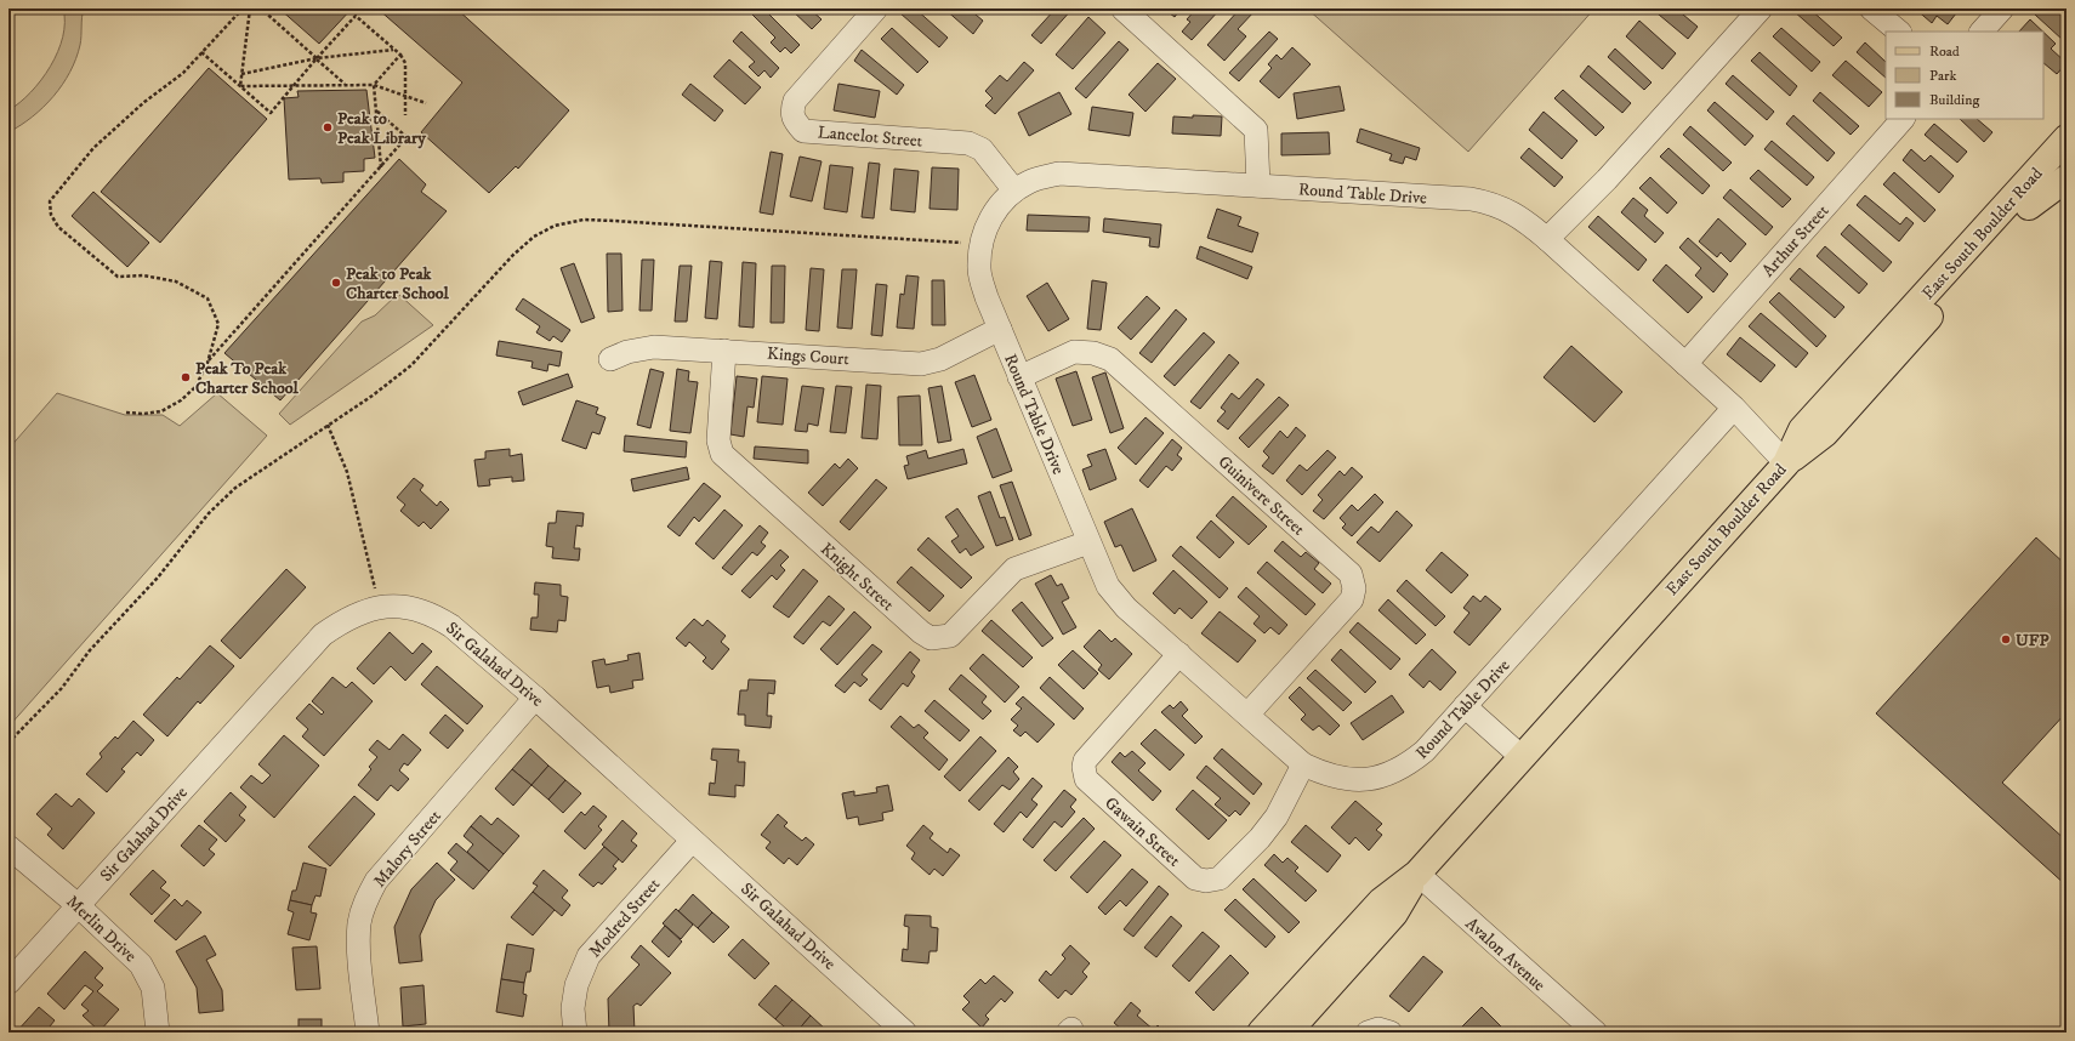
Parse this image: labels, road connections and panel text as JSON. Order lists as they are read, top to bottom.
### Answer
{
  "streets": {
    "main road": ["East South Boulder Road"],
    "street": [
      "Lancelot Street",
      "Round Table Drive",
      "Arthur Street",
      "Kings Court",
      "Guinivere Street",
      "Knight Street",
      "Sir Galahad Drive",
      "Gawain Street",
      "Malory Street",
      "Modred Street",
      "Merlin Drive",
      "Avalon Avenue"
    ]
  },
  "crossings": [
    ["Lancelot Street", "Round Table Drive"],
    ["Round Table Drive", "East South Boulder Road"],
    ["Round Table Drive", "Arthur Street"],
    ["Round Table Drive", "Kings Court"],
    ["Round Table Drive", "Guinivere Street"],
    ["Round Table Drive", "Knight Street"],
    ["Round Table Drive", "Gawain Street"],
    ["East South Boulder Road", "Avalon Avenue"],
    ["Kings Court", "Knight Street"],
    ["Sir Galahad Drive", "Malory Street"],
    ["Sir Galahad Drive", "Modred Street"],
    ["Sir Galahad Drive", "Merlin Drive"]
  ],
  "places": [
    "Peak to Peak Library",
    "Peak to Peak Charter School",
    "Peak To Peak Charter School",
    "UFP"
  ],
  "legend": ["Road", "Park", "Building"]
}
